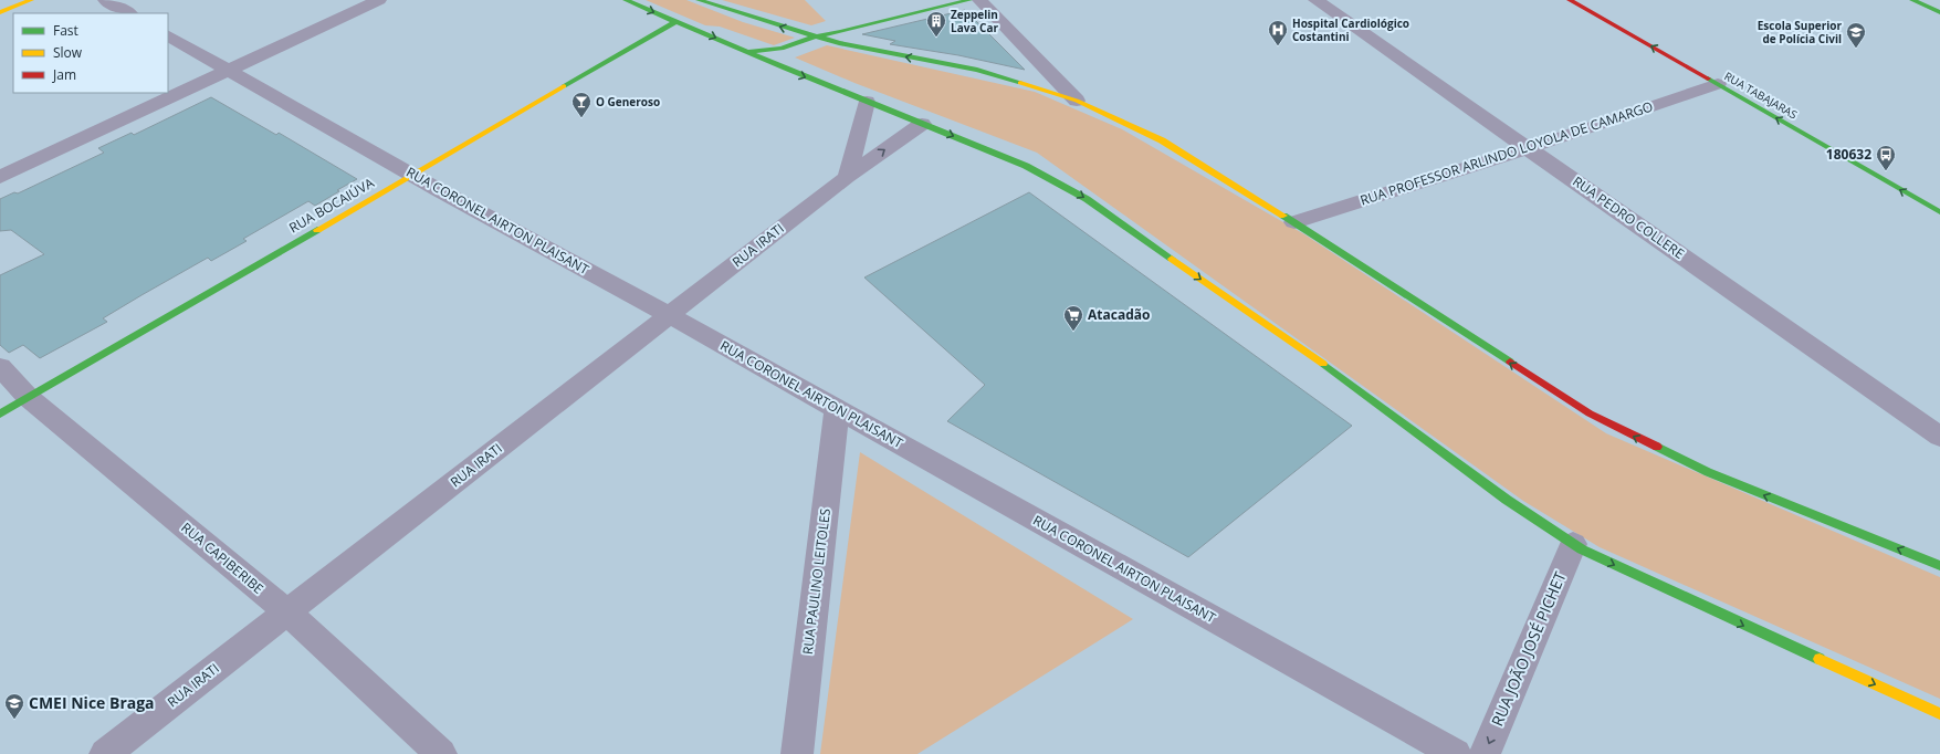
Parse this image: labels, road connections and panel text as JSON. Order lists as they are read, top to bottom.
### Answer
{
  "streets": {
    "main road": ["RUA TABAJARAS", "RUA BOCAIÚVA"],
    "street": [
      "RUA PROFESSOR ARLINDO LOYOLA DE CAMARGO",
      "RUA PEDRO COLLERE",
      "RUA CORONEL AIRTON PLAISANT",
      "RUA IRATI",
      "RUA CAPIBERIBE",
      "RUA PAULINO LEITOLES",
      "RUA JOÃO JOSÉ PICHET"
    ]
  },
  "crossings": [
    ["RUA TABAJARAS", "RUA PROFESSOR ARLINDO LOYOLA DE CAMARGO"],
    ["RUA PROFESSOR ARLINDO LOYOLA DE CAMARGO", "RUA PEDRO COLLERE"],
    ["RUA BOCAIÚVA", "RUA CORONEL AIRTON PLAISANT"],
    ["RUA BOCAIÚVA", "RUA CAPIBERIBE"],
    ["RUA CORONEL AIRTON PLAISANT", "RUA IRATI"],
    ["RUA CORONEL AIRTON PLAISANT", "RUA PAULINO LEITOLES"],
    ["RUA IRATI", "RUA CAPIBERIBE"]
  ],
  "one_way": ["RUA TABAJARAS", "RUA JOÃO JOSÉ PICHET"],
  "places": {
    "building": ["Zeppelin Lava Car"],
    "hospital": ["Hospital Cardiológico Costantini"],
    "school or university": ["Escola Superior de Polícia Civil", "CMEI Nice Braga"],
    "bar": ["O Generoso"],
    "bus stop": ["180632"],
    "supermarket": ["Atacadão"]
  },
  "legend": ["Fast", "Slow", "Jam"]
}
